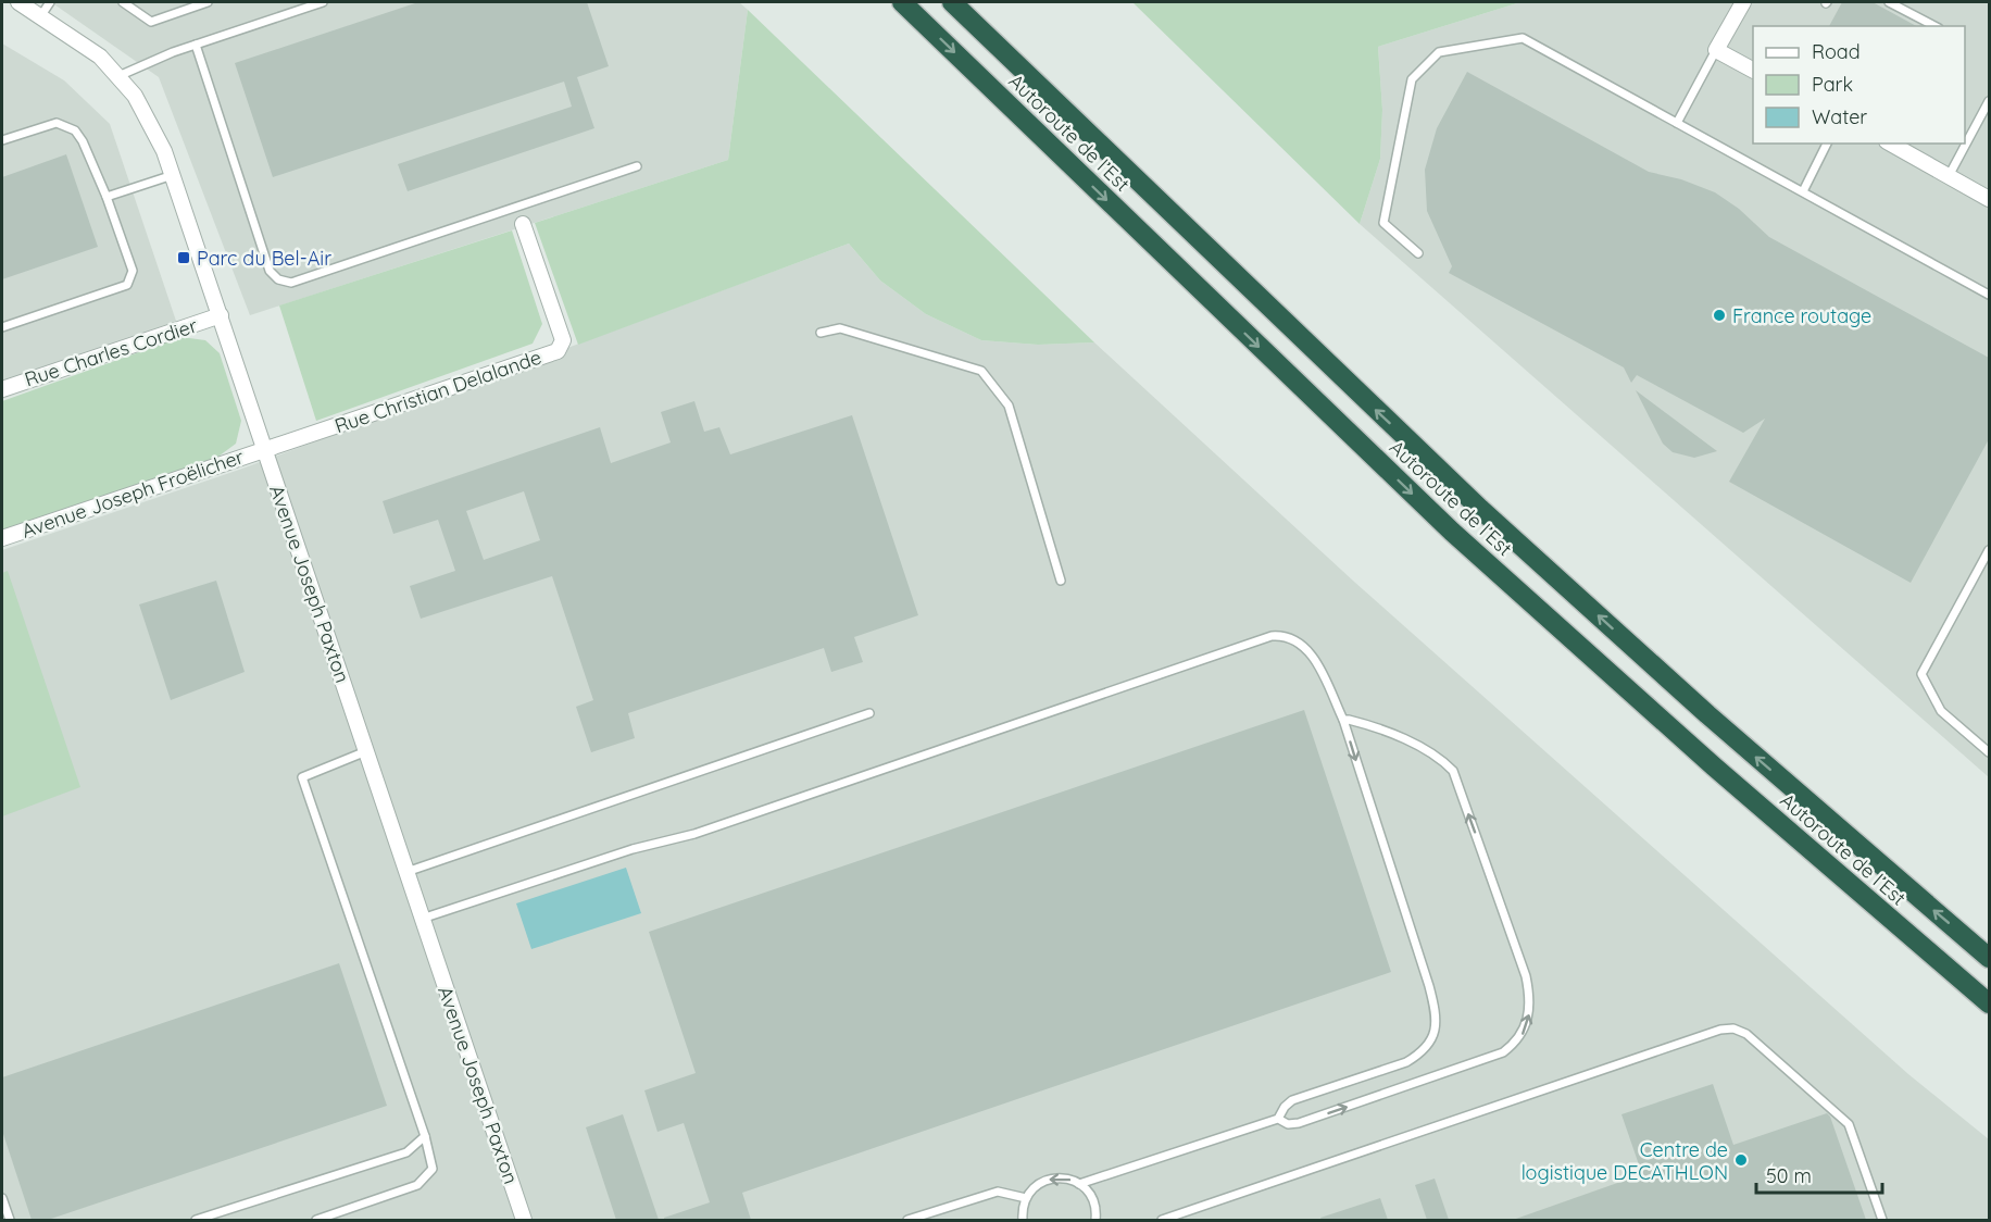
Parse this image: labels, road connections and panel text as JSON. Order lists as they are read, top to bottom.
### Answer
{
  "streets": {
    "highway": ["Autoroute de l’Est"],
    "street": [
      "Rue Charles Cordier",
      "Rue Christian Delalande",
      "Avenue Joseph Froëlicher",
      "Avenue Joseph Paxton"
    ]
  },
  "crossings": [
    ["Rue Charles Cordier", "Avenue Joseph Paxton"],
    ["Rue Christian Delalande", "Avenue Joseph Froëlicher"],
    ["Rue Christian Delalande", "Avenue Joseph Paxton"],
    ["Avenue Joseph Froëlicher", "Avenue Joseph Paxton"]
  ],
  "places": {
    "transit": ["Parc du Bel-Air"],
    "other": ["France routage", "Centre de logistique DECATHLON"]
  },
  "legend": ["Road", "Park", "Water"],
  "scale_bar": "50 m"
}
